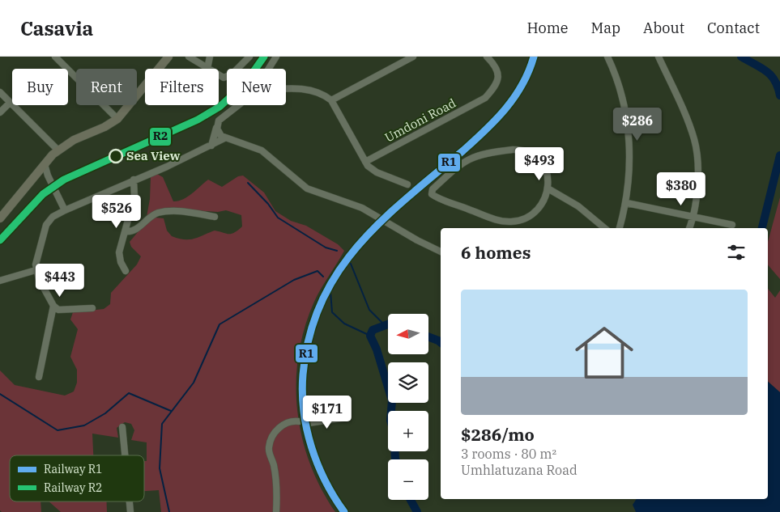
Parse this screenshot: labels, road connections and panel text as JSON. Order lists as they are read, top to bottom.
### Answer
{
  "streets": {
    "street": ["Umdoni Road"]
  },
  "places": ["Sea View"],
  "lines": ["rail line R1", "rail line R2"],
  "legend": ["Railway R1", "Railway R2"],
  "north": "left",
  "page": {
    "header": "Casavia",
    "nav": [
      "Home",
      "Map",
      "About",
      "Contact"
    ],
    "chip": [
      "Buy",
      "Rent",
      "Filters",
      "New"
    ],
    "price": [
      "$286",
      "$493",
      "$380",
      "$526",
      "$443",
      "$171"
    ],
    "heading": "6 homes",
    "list": [
      {
        "name": "$286/mo",
        "note": "3 rooms · 80 m² · Umhlatuzana Road"
      }
    ],
    "map_buttons": ["+", "−"]
  }
}
